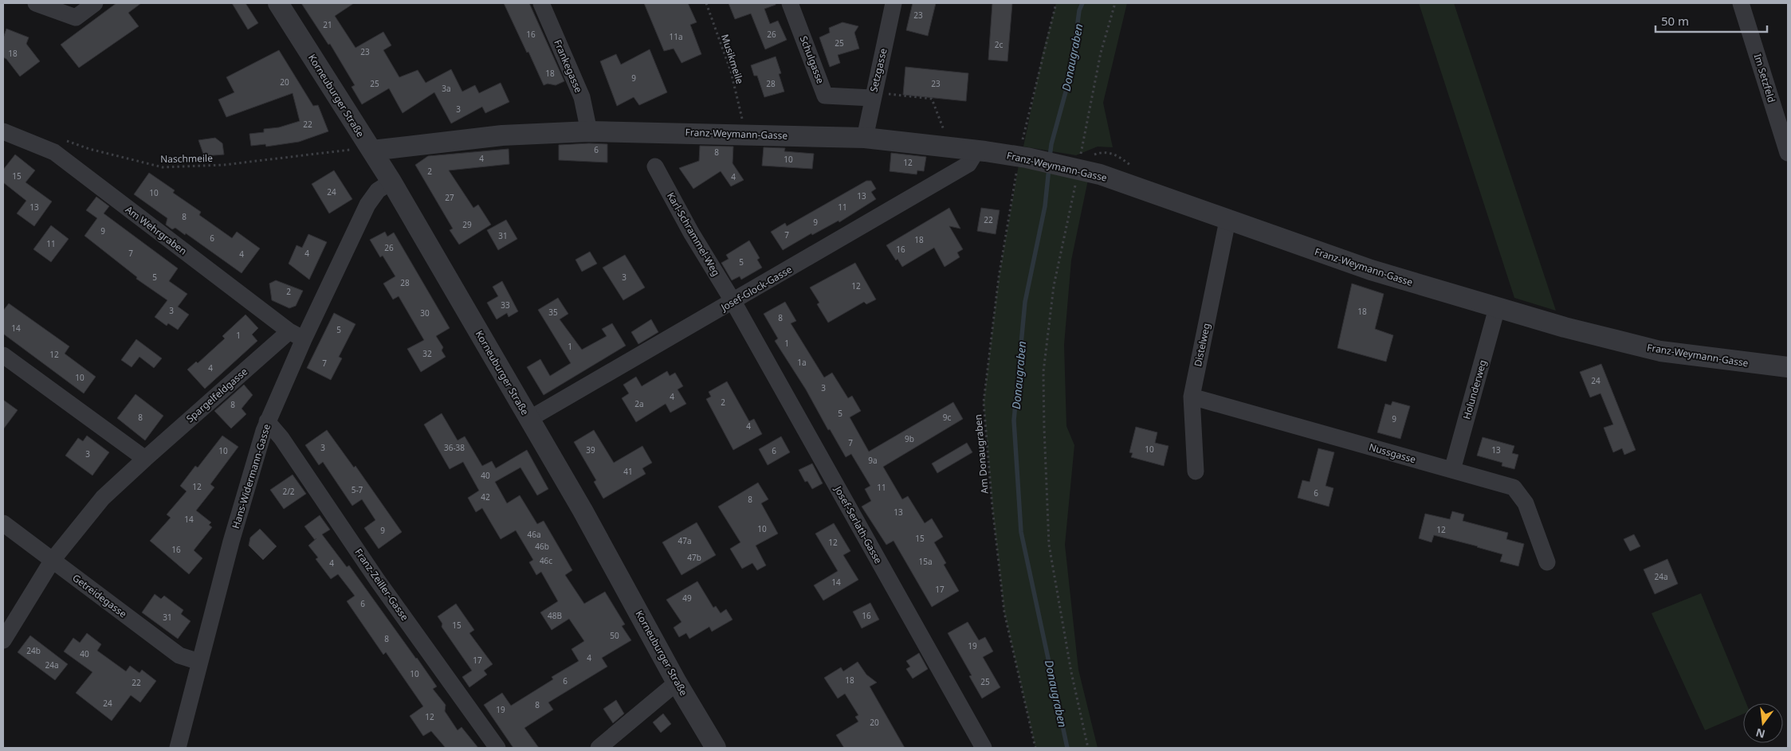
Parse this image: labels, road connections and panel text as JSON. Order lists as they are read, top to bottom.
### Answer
{
  "streets": {
    "street": [
      "Schulgasse",
      "Frankegasse",
      "Setzgasse",
      "Im Setzfeld",
      "Korneuburger Straße",
      "Franz-Weymann-Gasse",
      "Am Wehrgraben",
      "Karl-Schrammel-Weg",
      "Josef-Glock-Gasse",
      "Distelweg",
      "Holunderweg",
      "Spargelfeldgasse",
      "Nussgasse",
      "Hans-Widermann-Gasse",
      "Josef-Serlath-Gasse",
      "Franz-Zeiller-Gasse",
      "Getreidegasse"
    ],
    "path": ["Musikmeile", "Naschmeile", "Am Donaugraben"]
  },
  "crossings": [
    ["Schulgasse", "Setzgasse"],
    ["Frankegasse", "Franz-Weymann-Gasse"],
    ["Setzgasse", "Franz-Weymann-Gasse"],
    ["Korneuburger Straße", "Franz-Weymann-Gasse"],
    ["Korneuburger Straße", "Naschmeile"],
    ["Korneuburger Straße", "Josef-Glock-Gasse"],
    ["Korneuburger Straße", "Hans-Widermann-Gasse"],
    ["Franz-Weymann-Gasse", "Naschmeile"],
    ["Franz-Weymann-Gasse", "Josef-Glock-Gasse"],
    ["Franz-Weymann-Gasse", "Distelweg"],
    ["Franz-Weymann-Gasse", "Holunderweg"],
    ["Franz-Weymann-Gasse", "Am Donaugraben"],
    ["Am Wehrgraben", "Spargelfeldgasse"],
    ["Am Wehrgraben", "Hans-Widermann-Gasse"],
    ["Karl-Schrammel-Weg", "Josef-Glock-Gasse"],
    ["Karl-Schrammel-Weg", "Josef-Serlath-Gasse"],
    ["Josef-Glock-Gasse", "Josef-Serlath-Gasse"],
    ["Distelweg", "Nussgasse"],
    ["Holunderweg", "Nussgasse"],
    ["Spargelfeldgasse", "Hans-Widermann-Gasse"],
    ["Spargelfeldgasse", "Getreidegasse"],
    ["Hans-Widermann-Gasse", "Franz-Zeiller-Gasse"],
    ["Hans-Widermann-Gasse", "Getreidegasse"]
  ],
  "water": ["Donaugraben"],
  "house_numbers": [
    "23",
    "21",
    "16",
    "26",
    "11a",
    "25",
    "2c",
    "23",
    "18",
    "18",
    "9",
    "20",
    "25",
    "28",
    "23",
    "3a",
    "3",
    "22",
    "6",
    "8",
    "4",
    "10",
    "12",
    "2",
    "15",
    "4",
    "24",
    "10",
    "13",
    "27",
    "13",
    "11",
    "8",
    "22",
    "9",
    "29",
    "9",
    "7",
    "31",
    "6",
    "18",
    "11",
    "26",
    "16",
    "7",
    "4",
    "4",
    "5",
    "5",
    "3",
    "28",
    "12",
    "2",
    "33",
    "3",
    "18",
    "35",
    "30",
    "8",
    "14",
    "5",
    "1",
    "1",
    "1",
    "32",
    "12",
    "1a",
    "7",
    "4",
    "10",
    "24",
    "3",
    "4",
    "2",
    "2a",
    "8",
    "5",
    "8",
    "9c",
    "9",
    "4",
    "9b",
    "7",
    "3",
    "36-38",
    "10",
    "39",
    "13",
    "10",
    "6",
    "3",
    "9a",
    "41",
    "40",
    "12",
    "11",
    "5-7",
    "2/2",
    "6",
    "42",
    "8",
    "13",
    "14",
    "10",
    "12",
    "9",
    "46a",
    "15",
    "47a",
    "12",
    "46b",
    "16",
    "47b",
    "46c",
    "15a",
    "4",
    "24a",
    "14",
    "17",
    "49",
    "6",
    "48B",
    "16",
    "31",
    "15",
    "50",
    "8",
    "19",
    "24b",
    "40",
    "4",
    "17",
    "24a",
    "10",
    "18",
    "6",
    "25",
    "22",
    "24",
    "8",
    "19",
    "12",
    "20"
  ],
  "scale_bar": "50 m",
  "north": "bottom"
}
